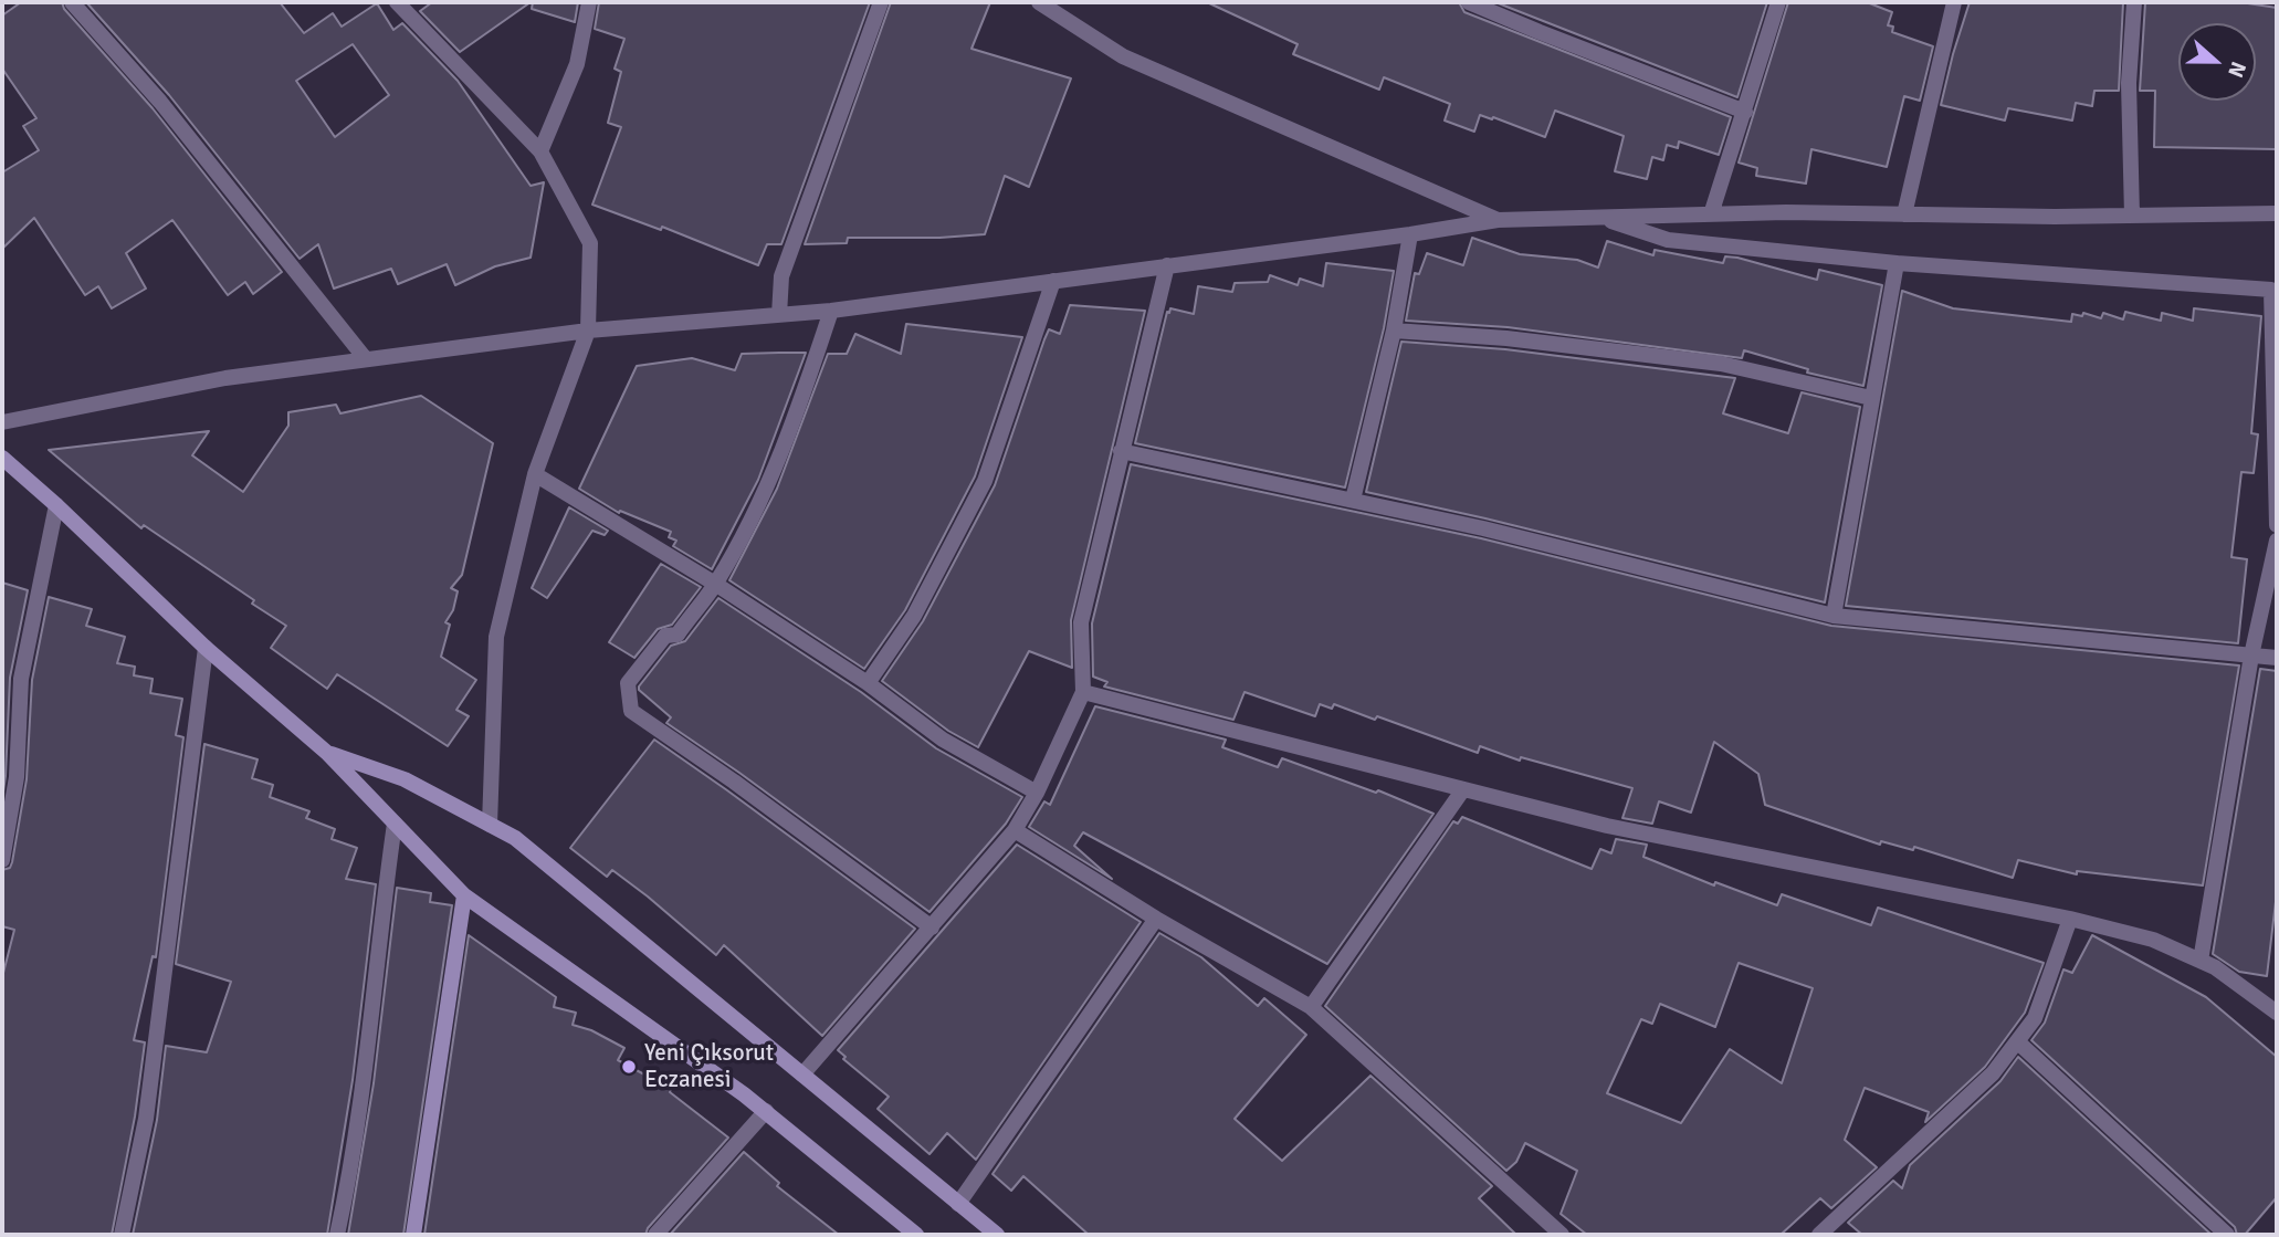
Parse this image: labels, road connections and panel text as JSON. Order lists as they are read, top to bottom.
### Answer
{
  "places": ["Yeni Çıksorut Eczanesi"],
  "north": "right"
}
